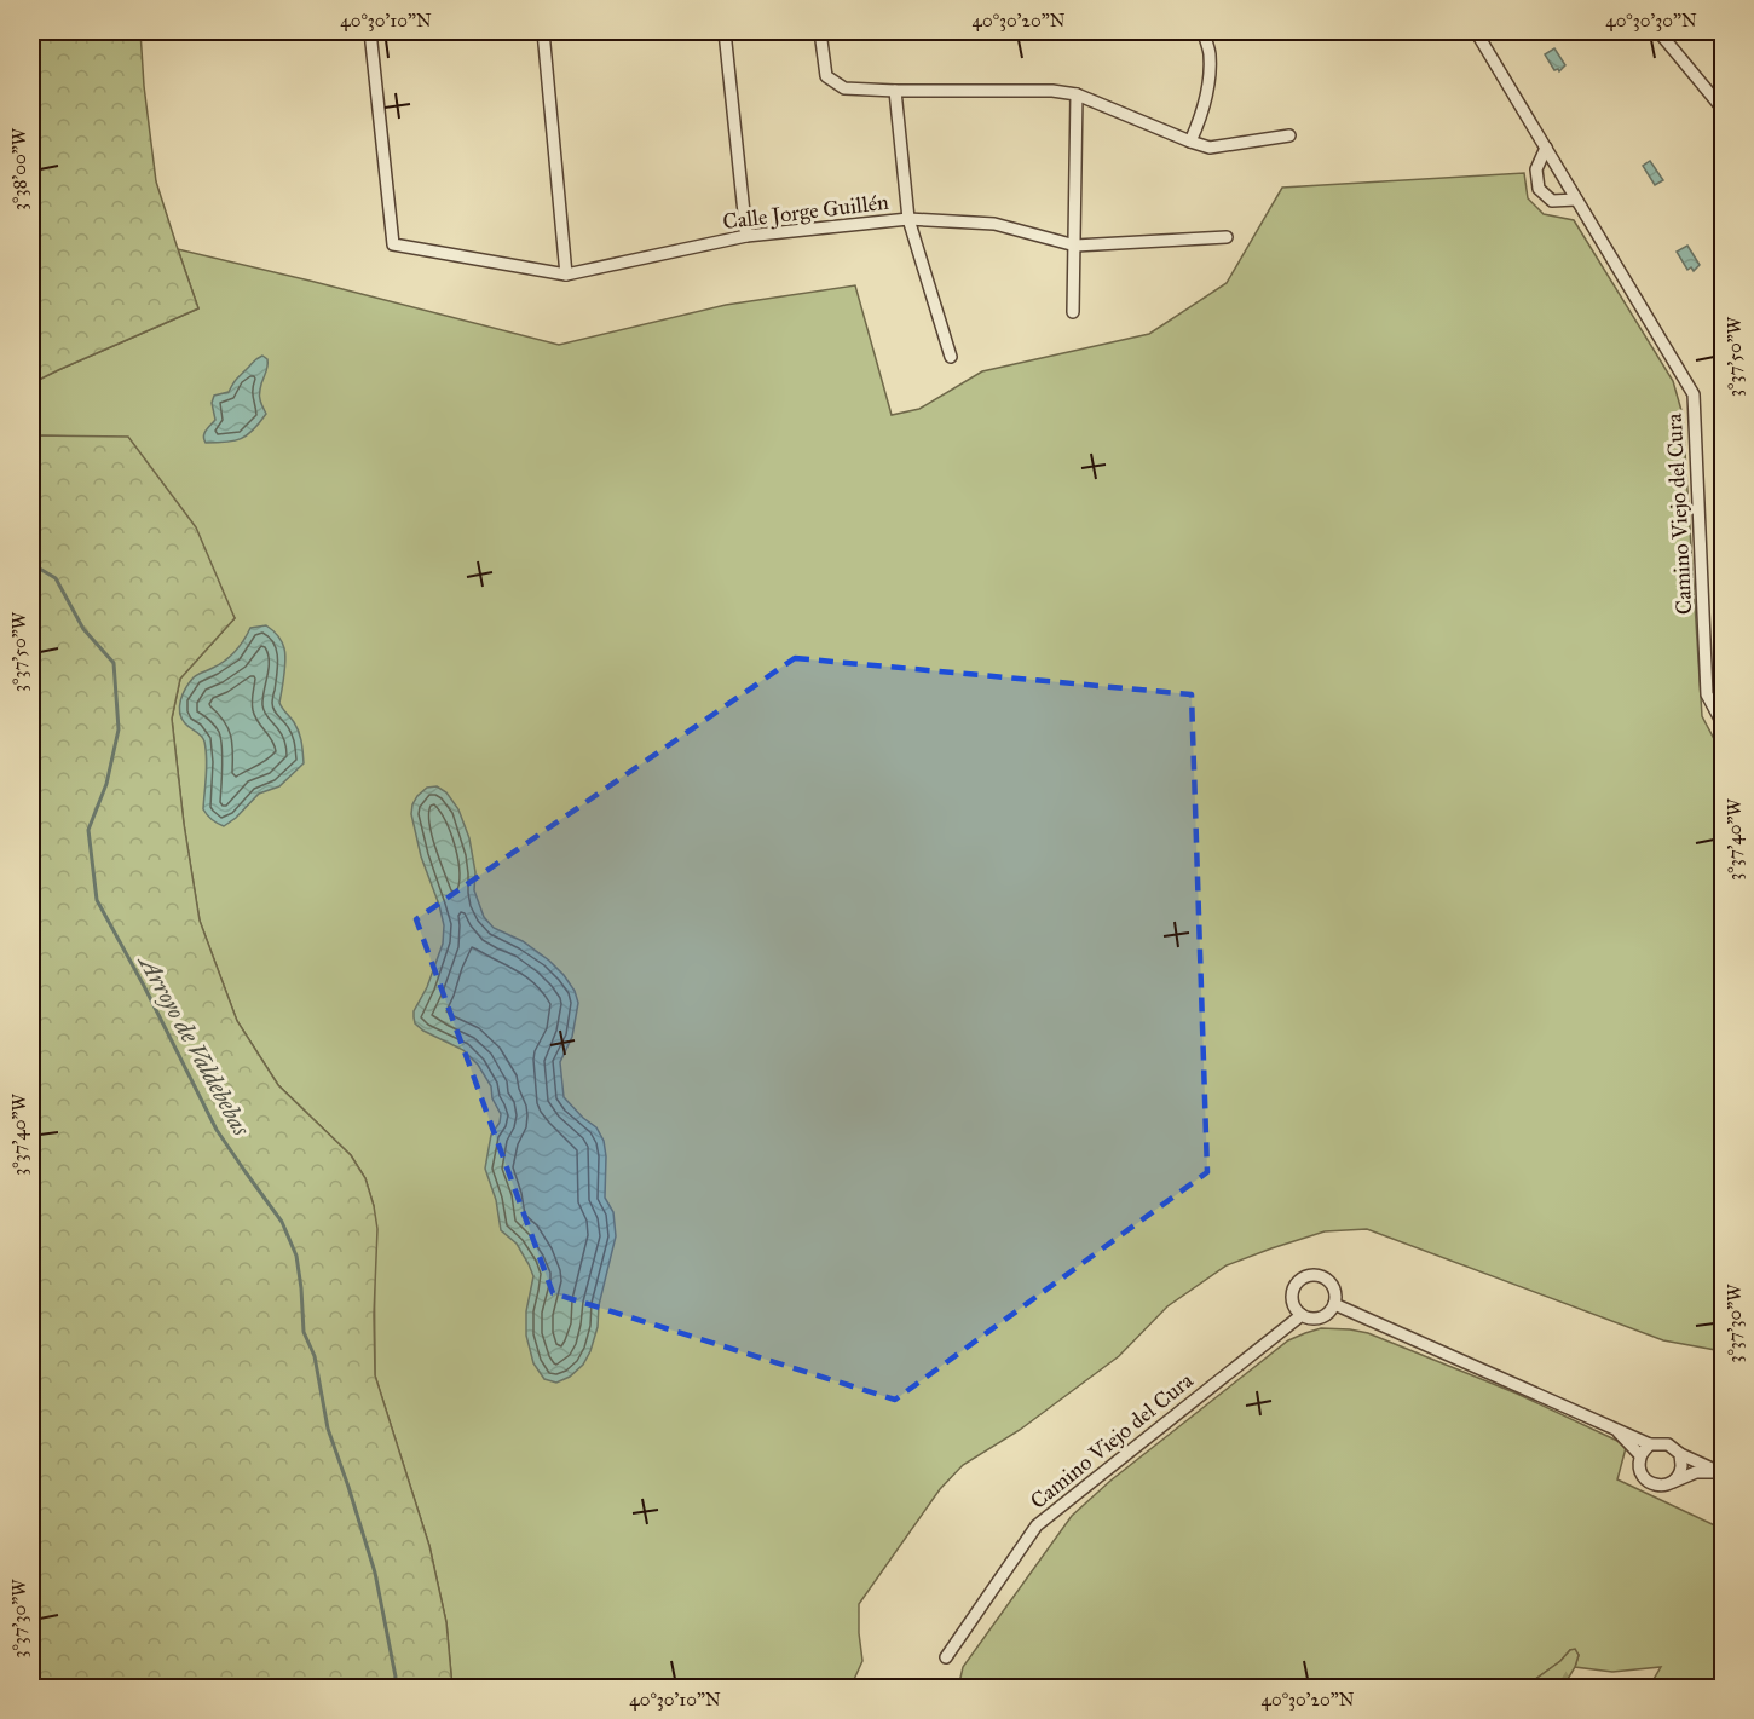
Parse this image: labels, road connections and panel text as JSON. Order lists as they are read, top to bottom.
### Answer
{
  "streets": {
    "street": ["Calle Jorge Guillén", "Camino Viejo del Cura"]
  },
  "water": ["Arroyo de Valdebebas"],
  "coordinates": [
    "40°30'10\"N",
    "40°30'20\"N",
    "40°30'30\"N",
    "3°38'00\"W",
    "3°37'50\"W",
    "3°37'40\"W",
    "3°37'30\"W"
  ]
}
